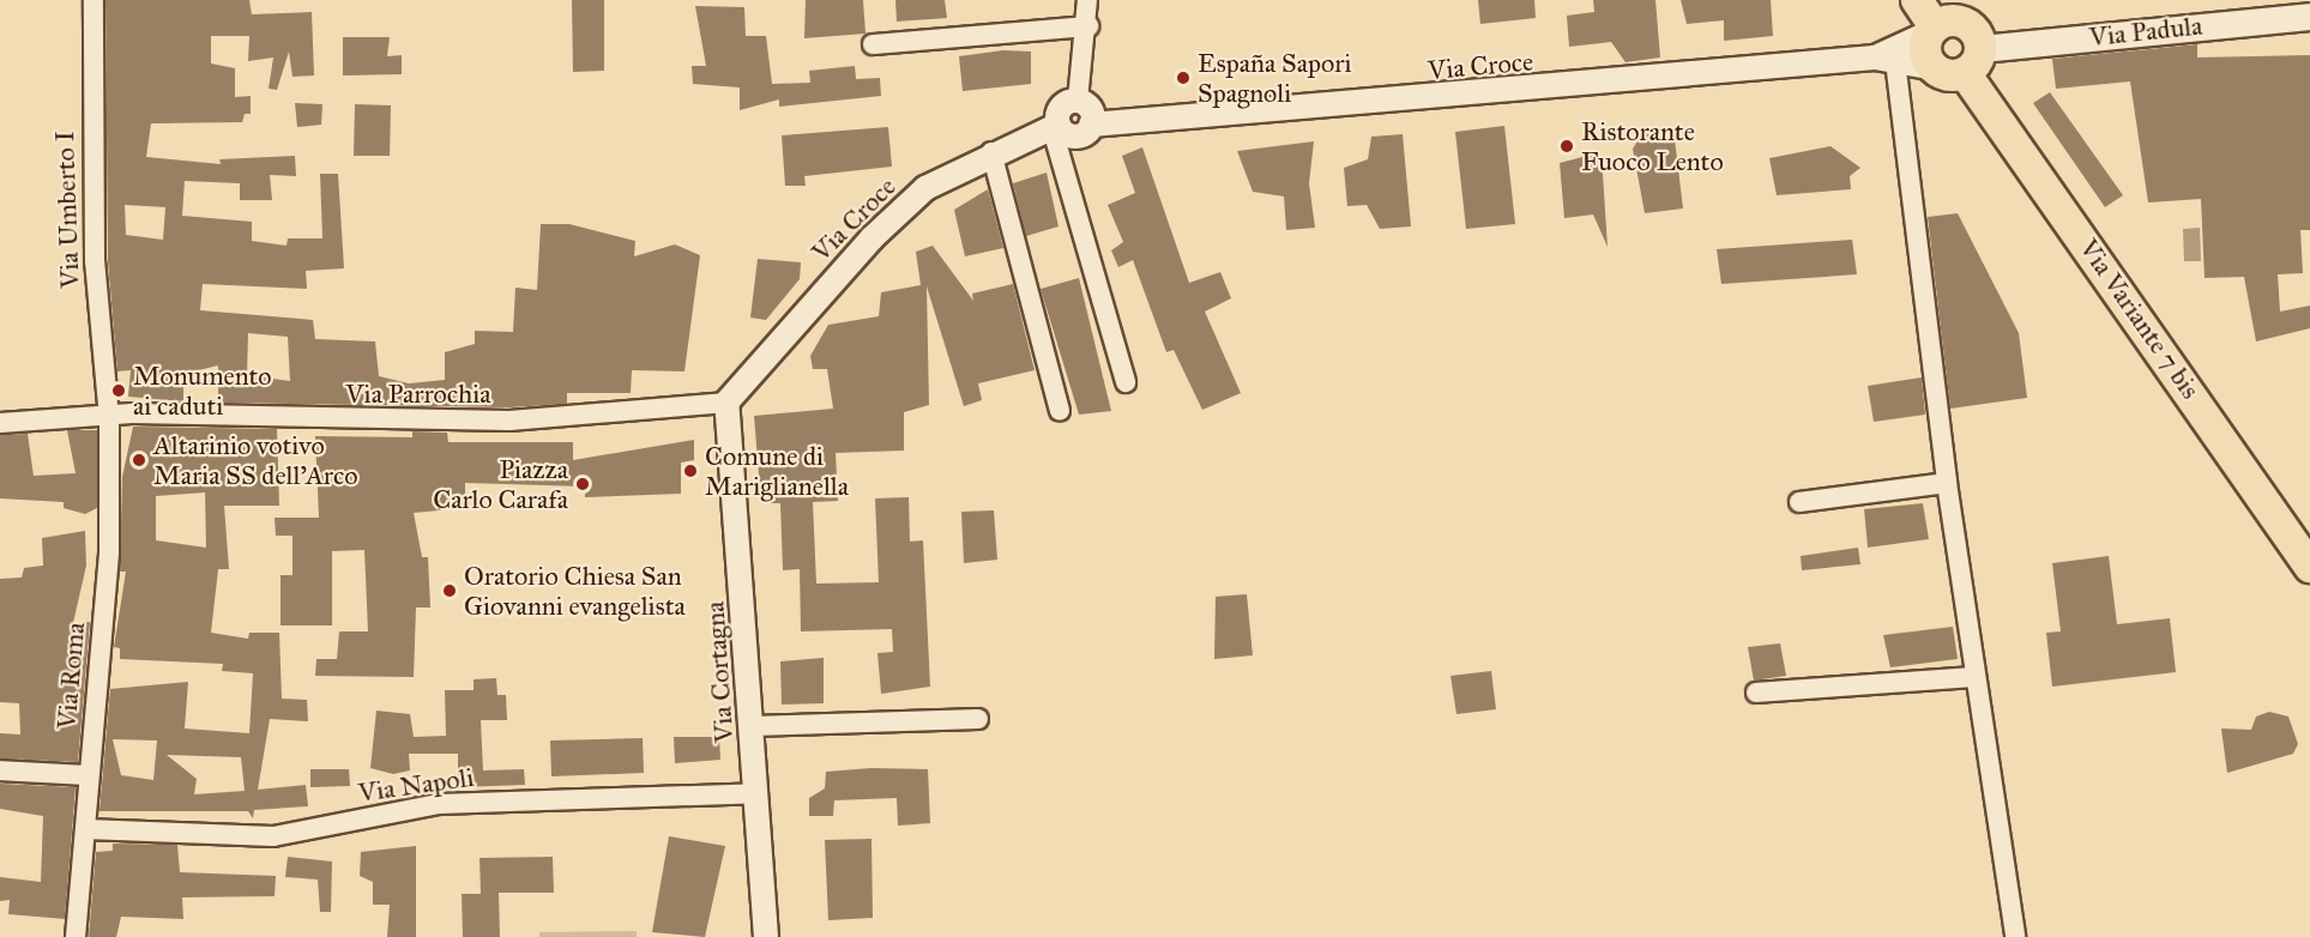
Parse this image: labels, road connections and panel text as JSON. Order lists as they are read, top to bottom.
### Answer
{
  "streets": {
    "main road": ["Via Padula", "Via Variante 7 bis"],
    "street": [
      "Via Croce",
      "Via Umberto I",
      "Via Parrochia",
      "Via Cortagna",
      "Via Roma",
      "Via Napoli"
    ]
  },
  "crossings": [
    ["Via Padula", "Via Croce"],
    ["Via Padula", "Via Variante 7 bis"],
    ["Via Croce", "Via Variante 7 bis"],
    ["Via Croce", "Via Parrochia"],
    ["Via Croce", "Via Cortagna"],
    ["Via Umberto I", "Via Parrochia"],
    ["Via Umberto I", "Via Roma"],
    ["Via Parrochia", "Via Cortagna"],
    ["Via Parrochia", "Via Roma"],
    ["Via Cortagna", "Via Napoli"],
    ["Via Roma", "Via Napoli"]
  ],
  "places": [
    "España Sapori Spagnoli",
    "Ristorante Fuoco Lento",
    "Monumento ai caduti",
    "Altarinio votivo Maria SS dell'Arco",
    "Comune di Mariglianella",
    "Piazza Carlo Carafa",
    "Oratorio Chiesa San Giovanni evangelista"
  ]
}
